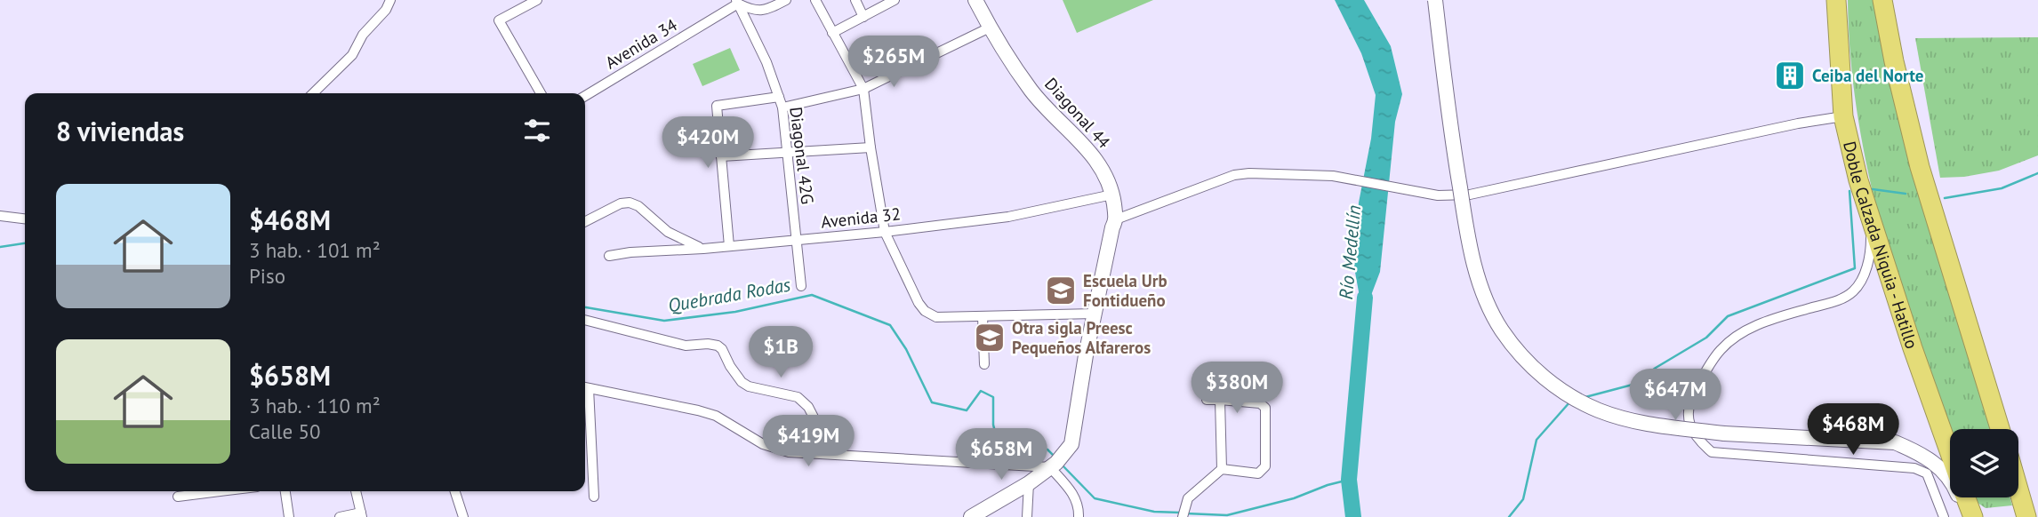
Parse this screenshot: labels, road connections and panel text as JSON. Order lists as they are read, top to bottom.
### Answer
{
  "streets": {
    "highway": ["Doble Calzada Niquia - Hatillo"],
    "main road": ["Diagonal 44"],
    "street": ["Avenida 34", "Diagonal 42G", "Avenida 32"]
  },
  "crossings": [
    ["Avenida 34", "Diagonal 42G"],
    ["Diagonal 44", "Avenida 32"],
    ["Diagonal 42G", "Avenida 32"]
  ],
  "water": ["Río Medellín", "Quebrada Rodas"],
  "places": {
    "building": ["Ceiba del Norte"],
    "school or university": ["Escuela Urb Fontidueño", "Otra sigla Preesc Pequeños Alfareros"]
  },
  "page": {
    "price": [
      "$265M",
      "$420M",
      "$1B",
      "$380M",
      "$647M",
      "$468M",
      "$419M",
      "$658M"
    ],
    "heading": "8 viviendas",
    "list": [
      {
        "name": "$468M",
        "note": "3 hab. · 101 m² · Piso"
      },
      {
        "name": "$658M",
        "note": "3 hab. · 110 m² · Calle 50"
      }
    ]
  }
}
